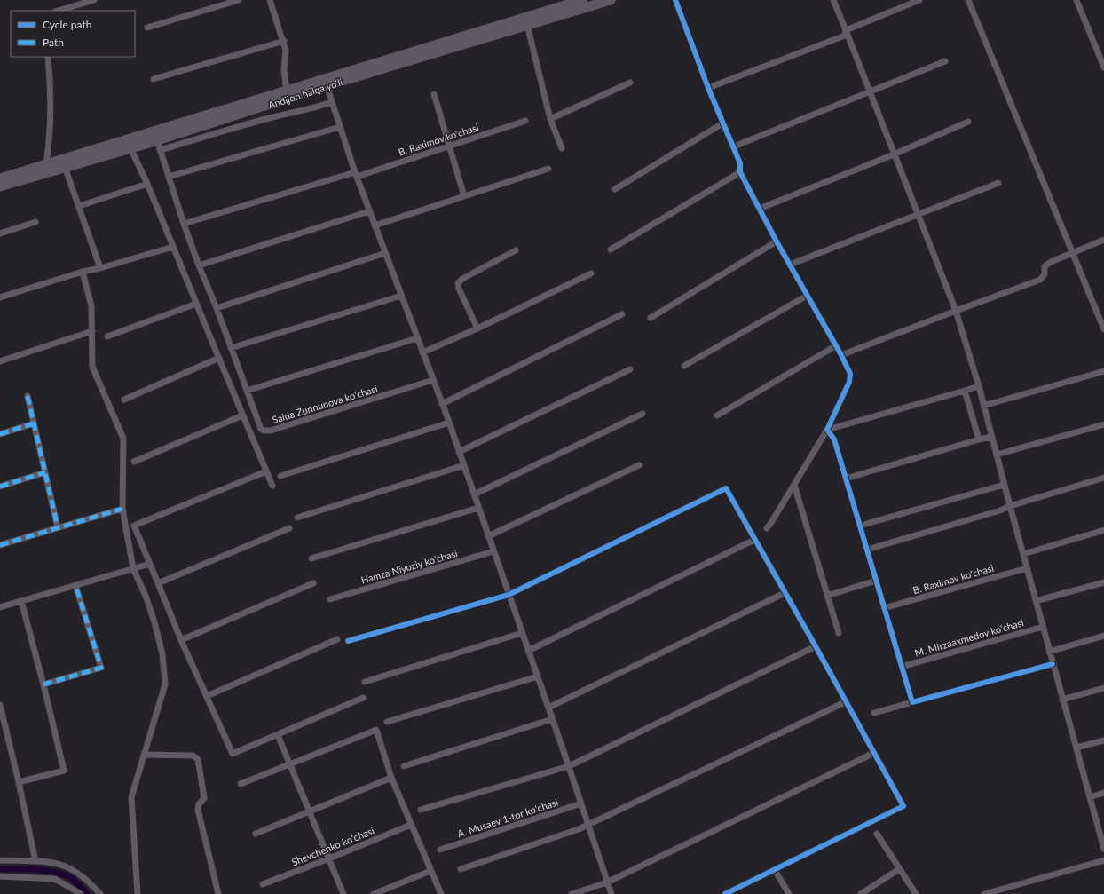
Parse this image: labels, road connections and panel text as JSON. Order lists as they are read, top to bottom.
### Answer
{
  "streets": {
    "highway": ["Andijon halqa yo‘li"],
    "street": [
      "B. Raximov koʻchasi",
      "Saida Zunnunova koʻchasi",
      "Hamza Niyoziy koʻchasi",
      "M. Mirzaaxmedov koʻchasi",
      "A. Musaev 1-tor koʻchasi",
      "Shevchenko koʻchasi"
    ]
  },
  "legend": ["Cycle path", "Path"]
}
